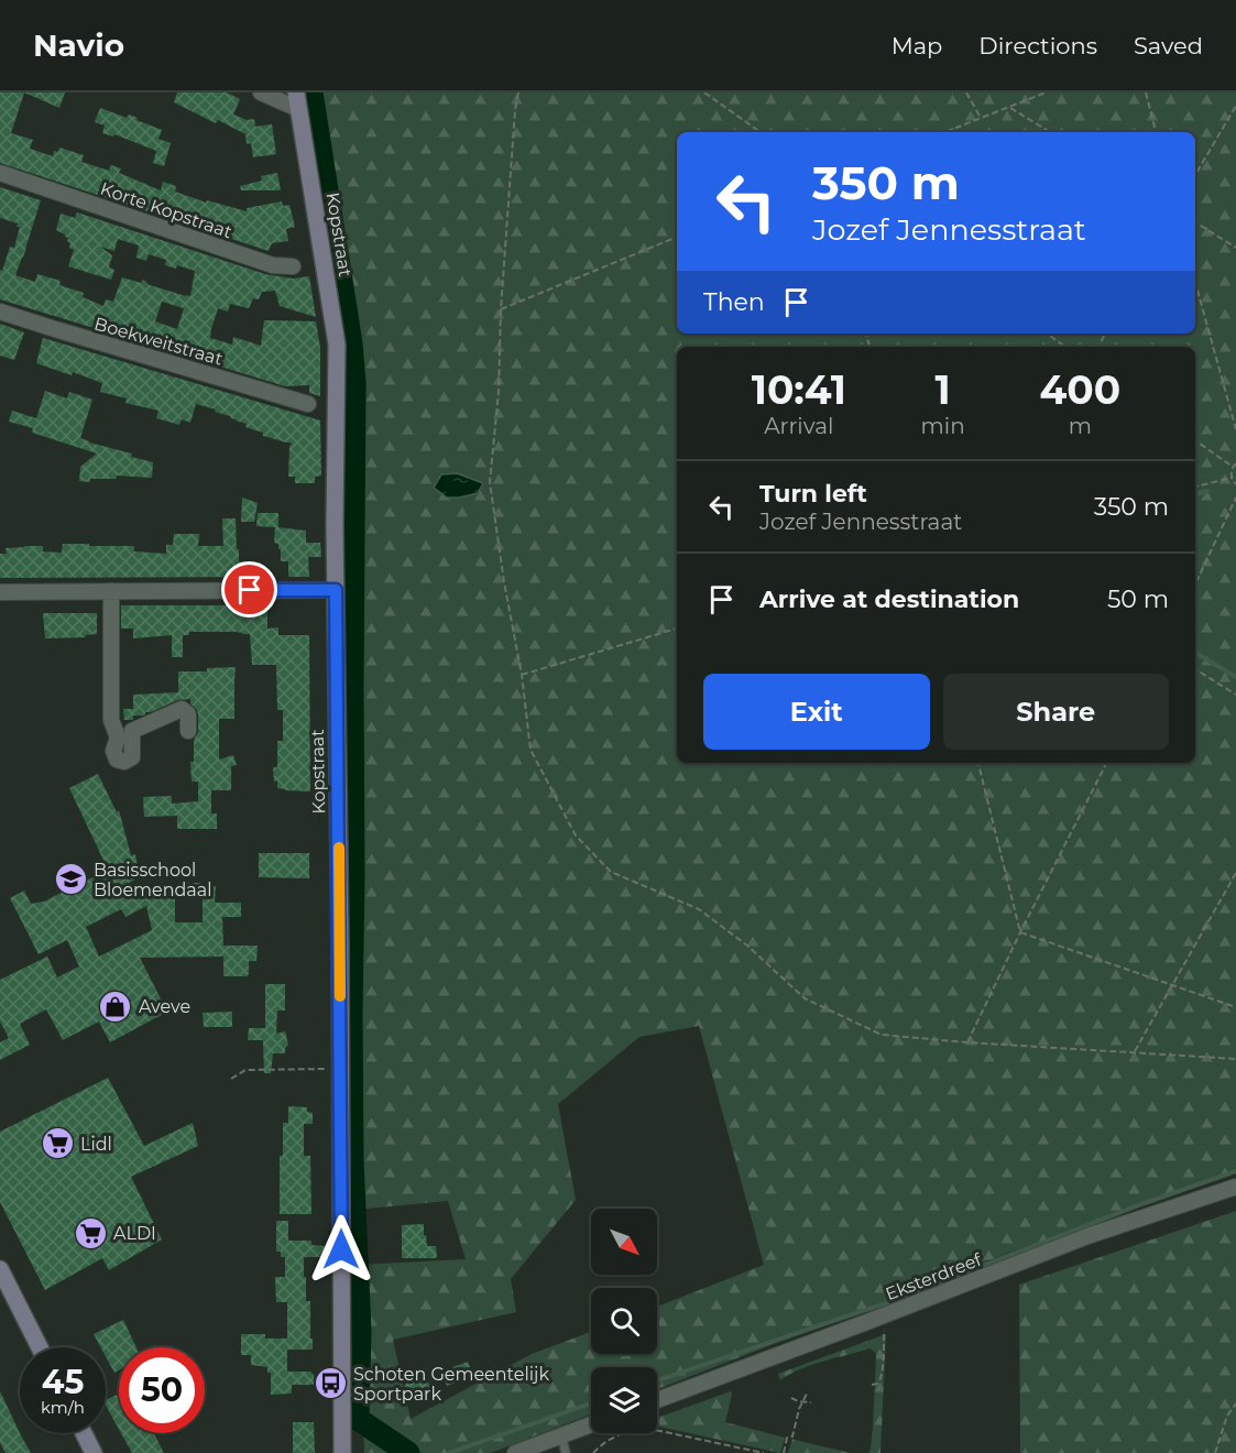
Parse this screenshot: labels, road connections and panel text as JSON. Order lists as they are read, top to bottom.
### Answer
{
  "streets": {
    "main road": ["Kopstraat"],
    "street": ["Korte Kopstraat", "Boekweitstraat", "Eksterdreef"]
  },
  "places": {
    "school or university": ["Basisschool Bloemendaal"],
    "shop": ["Aveve"],
    "supermarket": ["Lidl", "ALDI"],
    "bus stop": ["Schoten Gemeentelijk Sportpark"]
  },
  "north": "bottom right",
  "page": {
    "header": "Navio",
    "nav": ["Map", "Directions", "Saved"],
    "turn": ["350 m", "Jozef Jennesstraat"],
    "then": "Then",
    "eta": [
      "10:41",
      "Arrival",
      "1",
      "min",
      "400",
      "m"
    ],
    "list": [
      {
        "name": "Turn left",
        "note": "Jozef Jennesstraat",
        "value": "350 m"
      },
      {
        "name": "Arrive at destination",
        "value": "50 m"
      }
    ],
    "buttons": ["Exit", "Share"],
    "speed": "45 km/h",
    "limit": "50"
  }
}
